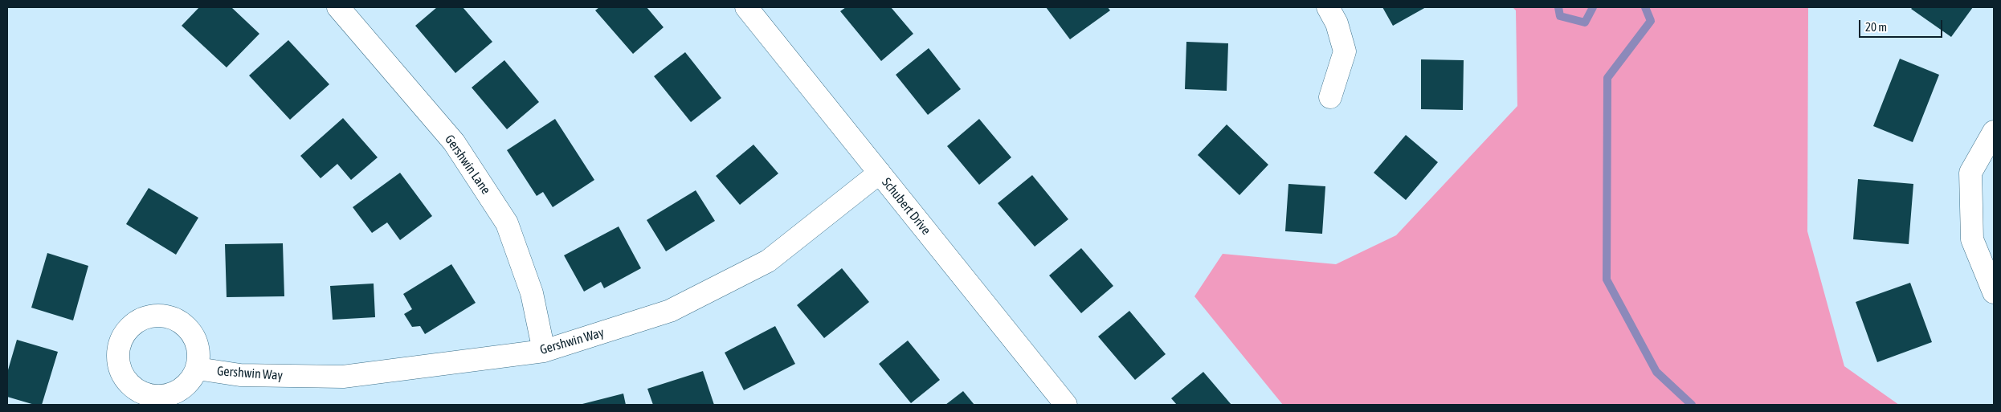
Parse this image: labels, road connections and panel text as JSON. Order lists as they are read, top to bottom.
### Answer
{
  "streets": {
    "street": ["Gershwin Lane", "Schubert Drive", "Gershwin Way"]
  },
  "crossings": [
    ["Gershwin Lane", "Gershwin Way"],
    ["Schubert Drive", "Gershwin Way"]
  ],
  "scale_bar": "20 m"
}
